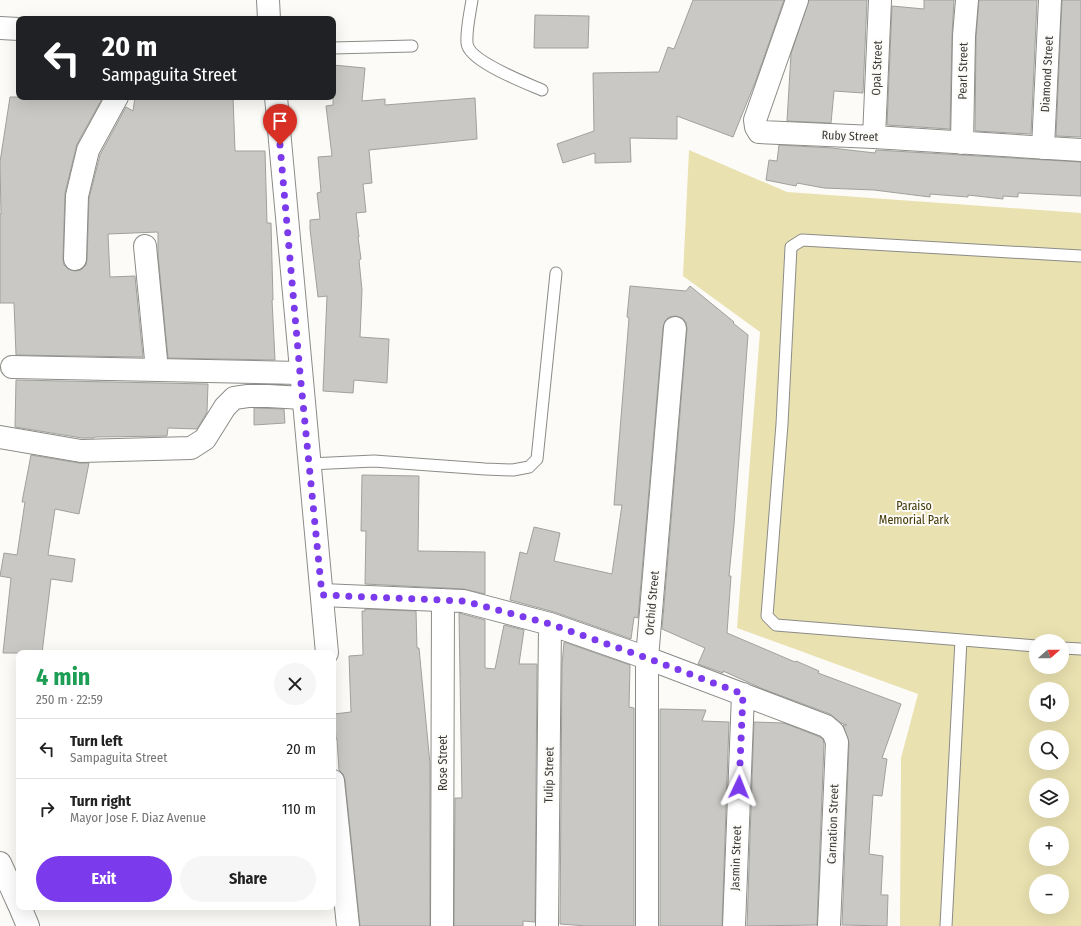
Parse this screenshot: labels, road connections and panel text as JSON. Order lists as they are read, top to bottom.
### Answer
{
  "streets": {
    "street": [
      "Opal Street",
      "Pearl Street",
      "Diamond Street",
      "Ruby Street",
      "Orchid Street",
      "Rose Street",
      "Tulip Street",
      "Carnation Street",
      "Jasmin Street"
    ]
  },
  "crossings": [
    ["Opal Street", "Ruby Street"],
    ["Pearl Street", "Ruby Street"],
    ["Diamond Street", "Ruby Street"],
    ["Carnation Street", "Jasmin Street"]
  ],
  "parks": ["Paraiso Memorial Park"],
  "north": "right",
  "page": {
    "turn": ["20 m", "Sampaguita Street"],
    "map_buttons": ["+", "−"],
    "heading": ["4 min", "250 m · 22:59"],
    "list": [
      {
        "name": "Turn left",
        "note": "Sampaguita Street",
        "value": "20 m"
      },
      {
        "name": "Turn right",
        "note": "Mayor Jose F. Diaz Avenue",
        "value": "110 m"
      }
    ],
    "buttons": ["Exit", "Share"]
  }
}
